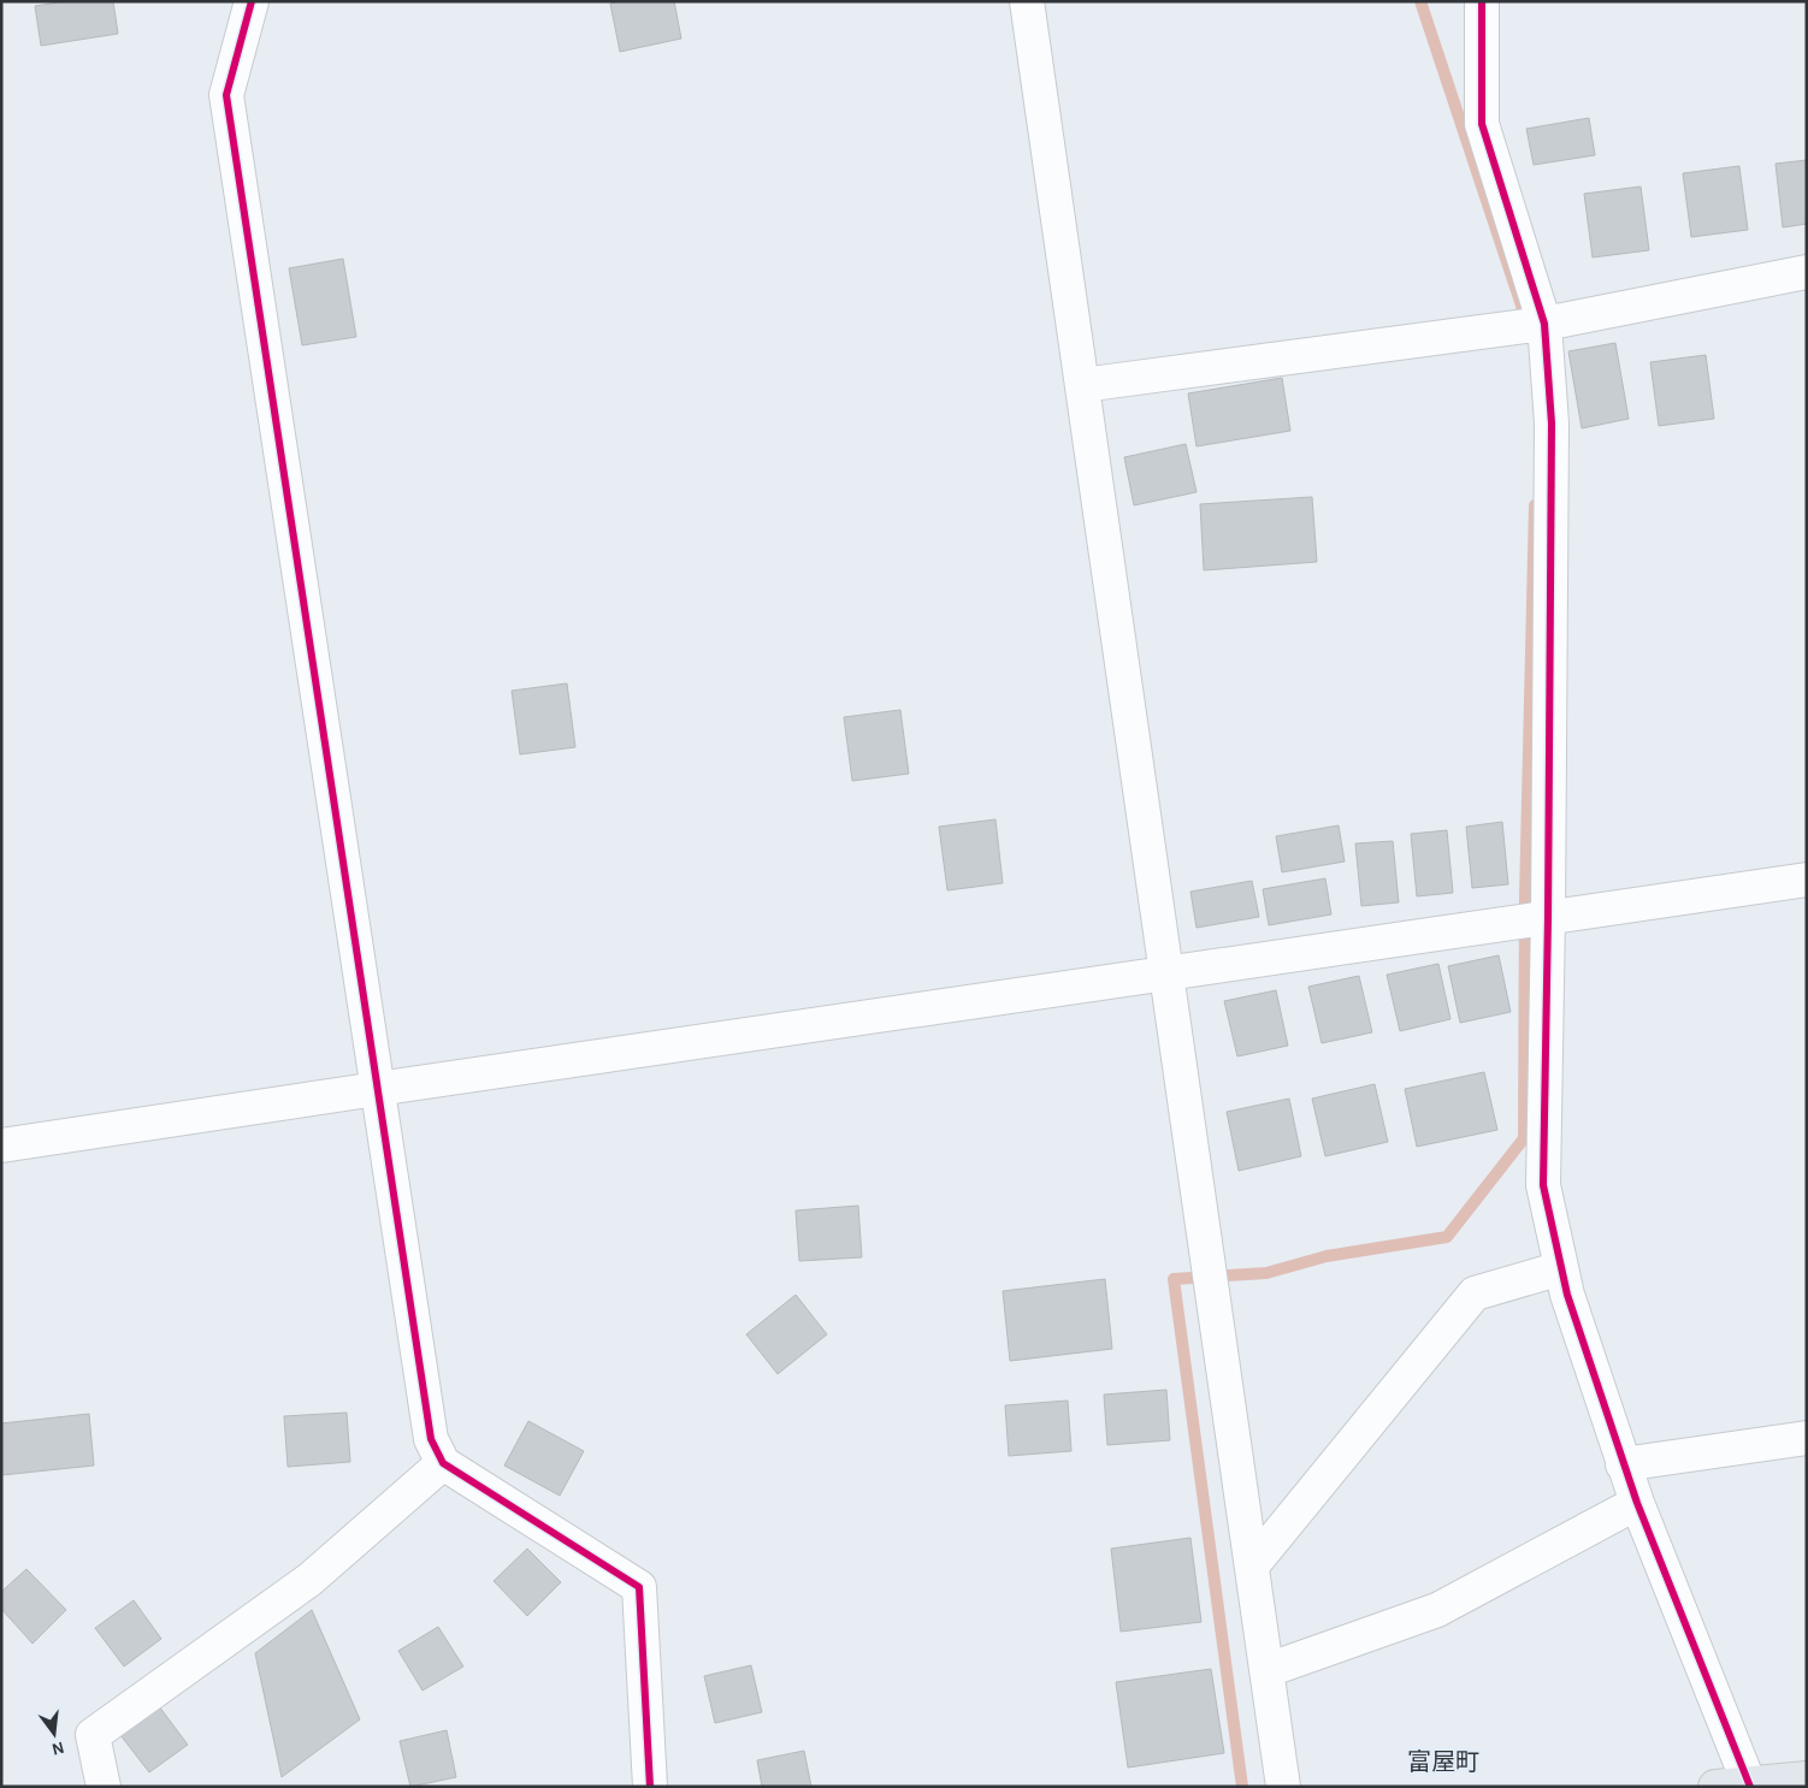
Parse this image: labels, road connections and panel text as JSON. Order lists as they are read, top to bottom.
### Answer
{
  "districts": ["富屋町"],
  "north": "bottom"
}
